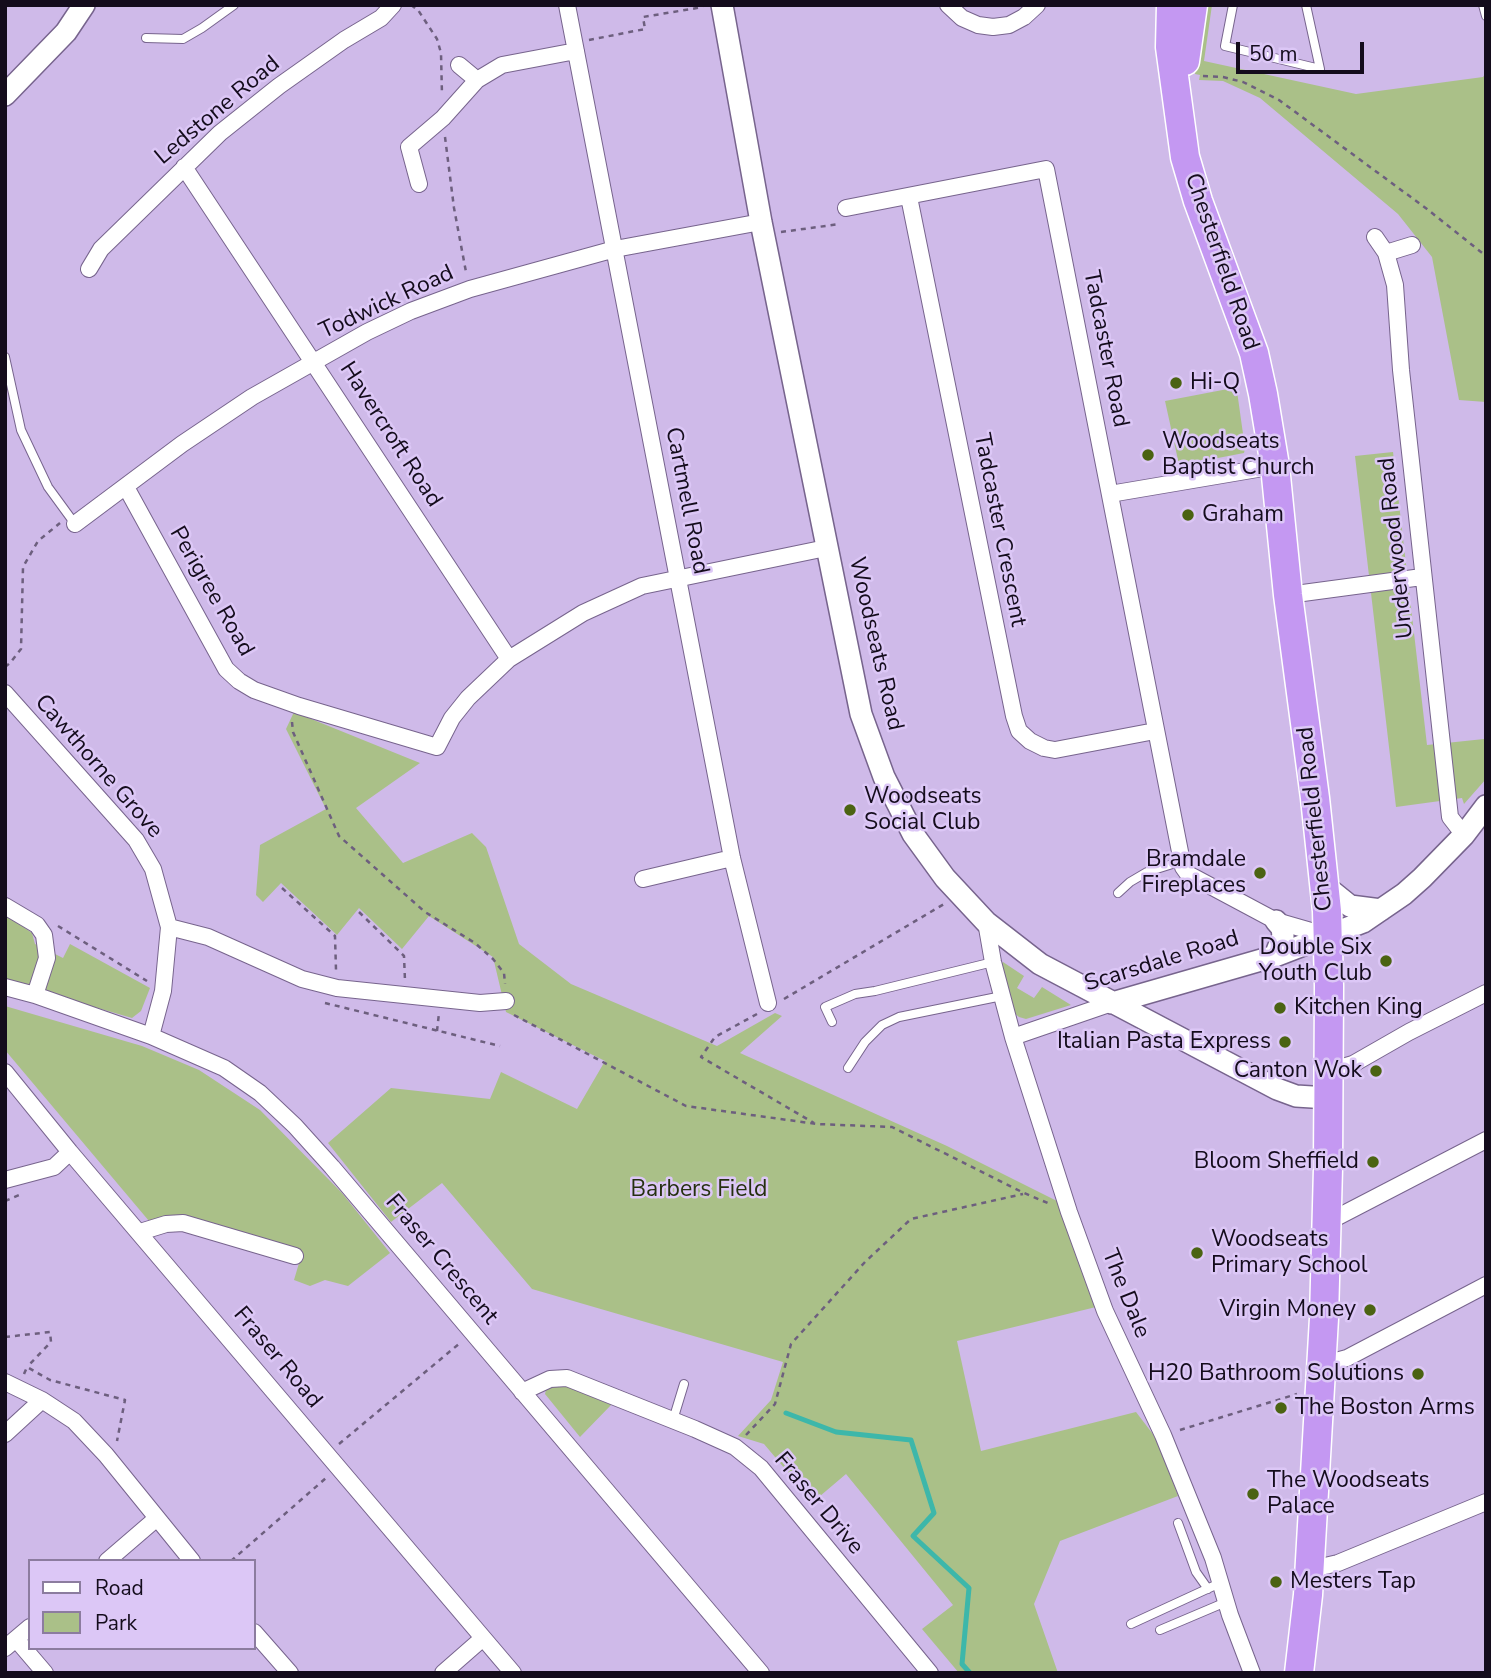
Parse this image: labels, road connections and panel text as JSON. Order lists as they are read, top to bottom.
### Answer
{
  "streets": {
    "highway": ["Chesterfield Road"],
    "street": [
      "Ledstone Road",
      "Todwick Road",
      "Tadcaster Road",
      "Havercroft Road",
      "Cartmell Road",
      "Tadcaster Crescent",
      "Underwood Road",
      "Perigree Road",
      "Woodseats Road",
      "Cawthorne Grove",
      "Scarsdale Road",
      "Fraser Crescent",
      "The Dale",
      "Fraser Road",
      "Fraser Drive"
    ]
  },
  "crossings": [
    ["Ledstone Road", "Havercroft Road"],
    ["Chesterfield Road", "Woodseats Road"],
    ["Chesterfield Road", "Scarsdale Road"],
    ["Todwick Road", "Havercroft Road"],
    ["Todwick Road", "Cartmell Road"],
    ["Todwick Road", "Perigree Road"],
    ["Todwick Road", "Woodseats Road"],
    ["Tadcaster Road", "Tadcaster Crescent"],
    ["Havercroft Road", "Perigree Road"],
    ["Underwood Road", "Scarsdale Road"],
    ["Woodseats Road", "Scarsdale Road"],
    ["Woodseats Road", "The Dale"],
    ["Cawthorne Grove", "Fraser Crescent"],
    ["Scarsdale Road", "The Dale"],
    ["Fraser Crescent", "Fraser Drive"]
  ],
  "parks": ["Barbers Field"],
  "places": [
    "Hi-Q",
    "Woodseats Baptist Church",
    "Graham",
    "Woodseats Social Club",
    "Bramdale Fireplaces",
    "Double Six Youth Club",
    "Kitchen King",
    "Italian Pasta Express",
    "Canton Wok",
    "Bloom Sheffield",
    "Woodseats Primary School",
    "Virgin Money",
    "H20 Bathroom Solutions",
    "The Boston Arms",
    "The Woodseats Palace",
    "Mesters Tap"
  ],
  "legend": ["Road", "Park"],
  "scale_bar": "50 m"
}
